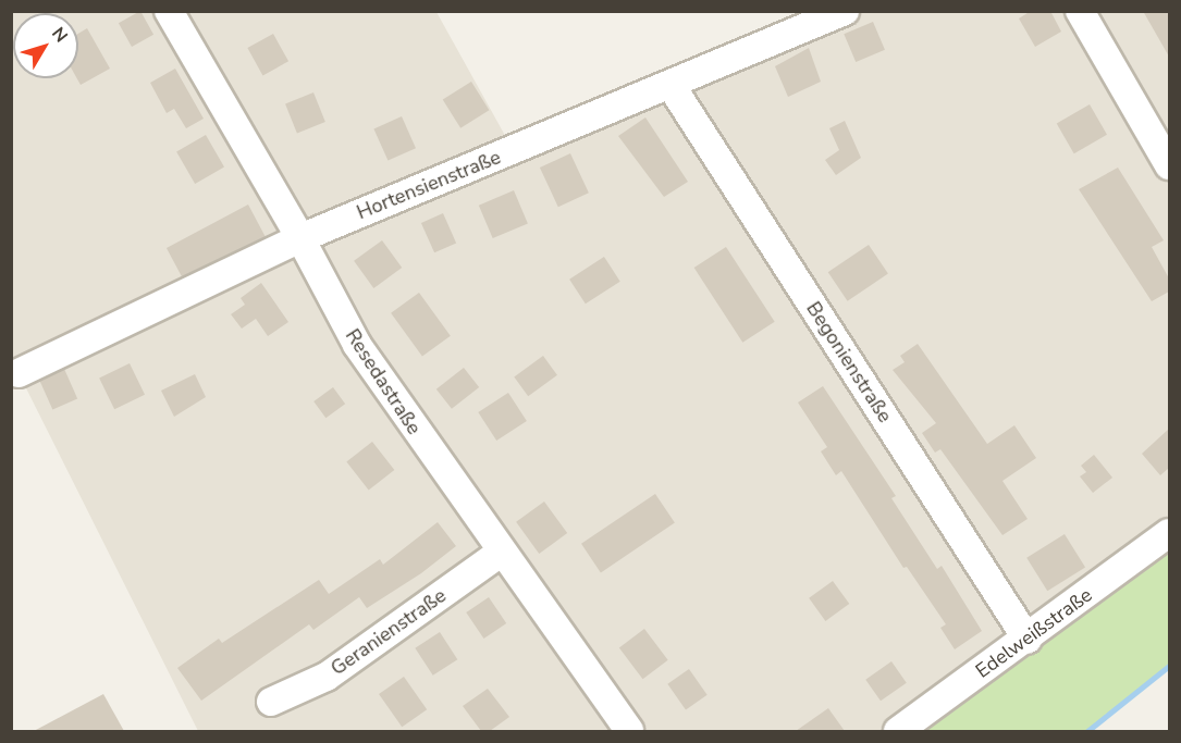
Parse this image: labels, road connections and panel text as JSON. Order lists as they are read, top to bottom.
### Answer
{
  "streets": {
    "street": [
      "Hortensienstraße",
      "Begonienstraße",
      "Resedastraße",
      "Geranienstraße",
      "Edelweißstraße"
    ]
  },
  "crossings": [
    ["Hortensienstraße", "Begonienstraße"],
    ["Hortensienstraße", "Resedastraße"],
    ["Begonienstraße", "Edelweißstraße"],
    ["Resedastraße", "Geranienstraße"]
  ],
  "north": "top right"
}
